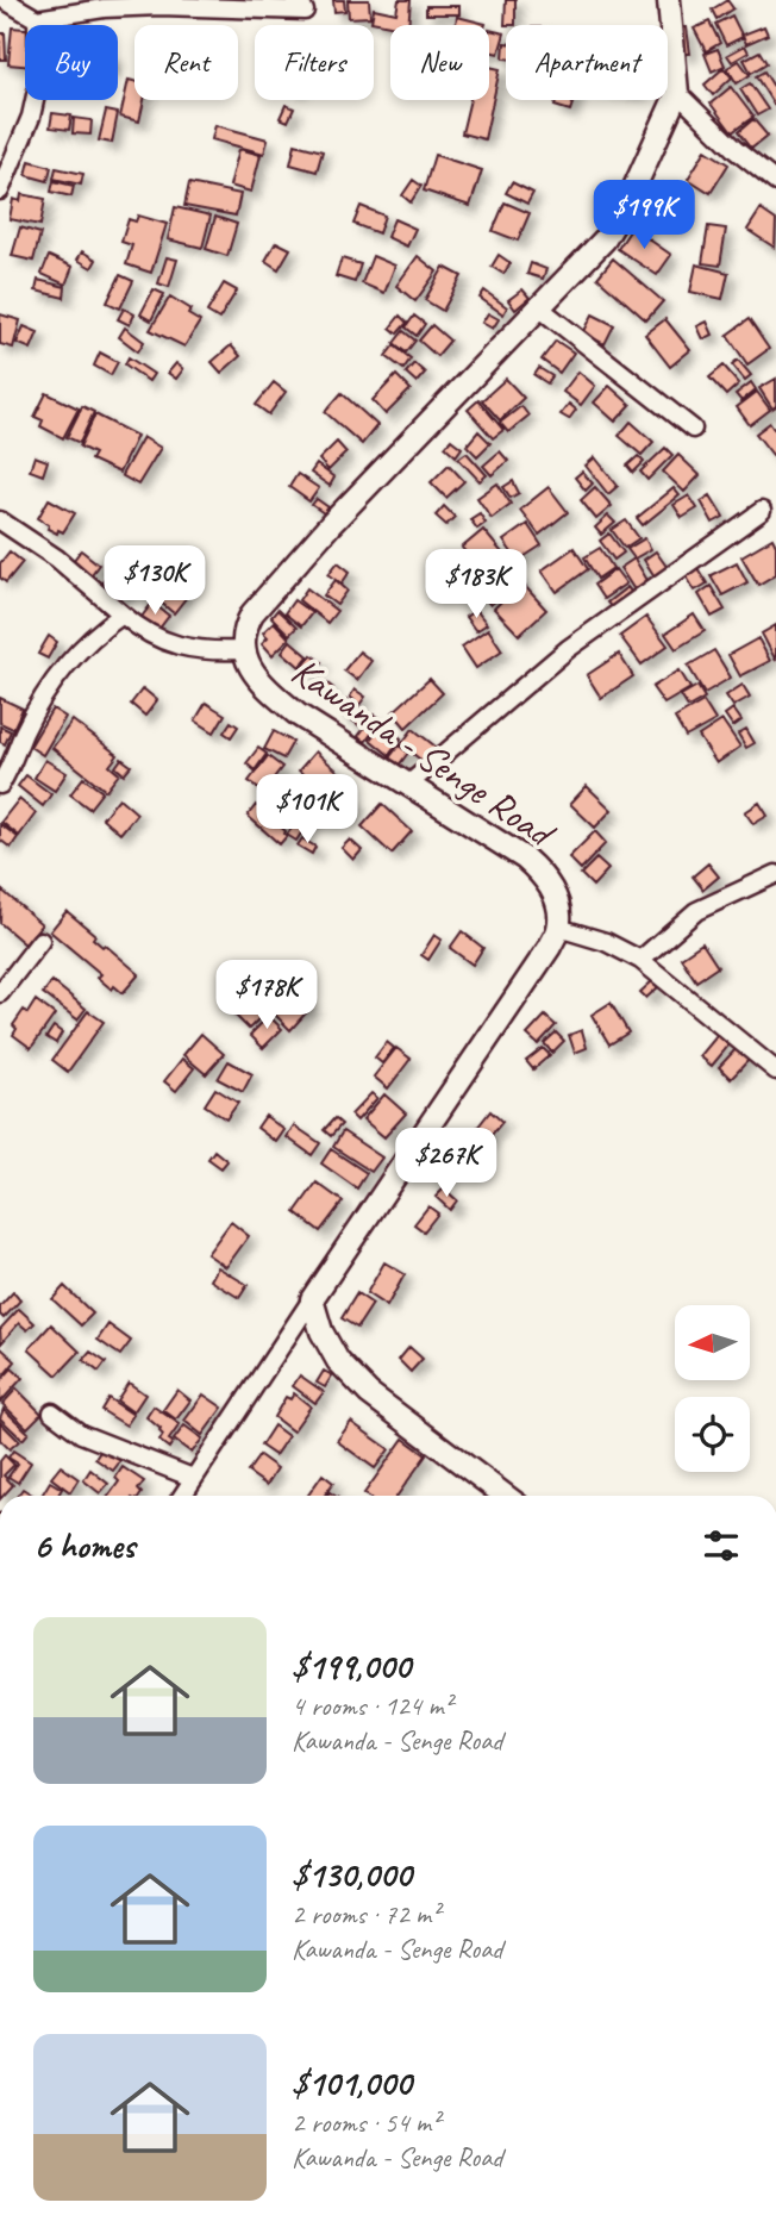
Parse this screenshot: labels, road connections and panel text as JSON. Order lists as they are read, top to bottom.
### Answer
{
  "streets": {
    "street": ["Kawanda - Senge Road"]
  },
  "north": "left",
  "page": {
    "chip": [
      "Buy",
      "Rent",
      "Filters",
      "New",
      "Apartment"
    ],
    "price": [
      "$199K",
      "$130K",
      "$183K",
      "$101K",
      "$178K",
      "$267K"
    ],
    "heading": "6 homes",
    "list": [
      {
        "name": "$199,000",
        "note": "4 rooms · 124 m² · Kawanda - Senge Road"
      },
      {
        "name": "$130,000",
        "note": "2 rooms · 72 m² · Kawanda - Senge Road"
      },
      {
        "name": "$101,000",
        "note": "2 rooms · 54 m² · Kawanda - Senge Road"
      }
    ]
  }
}
